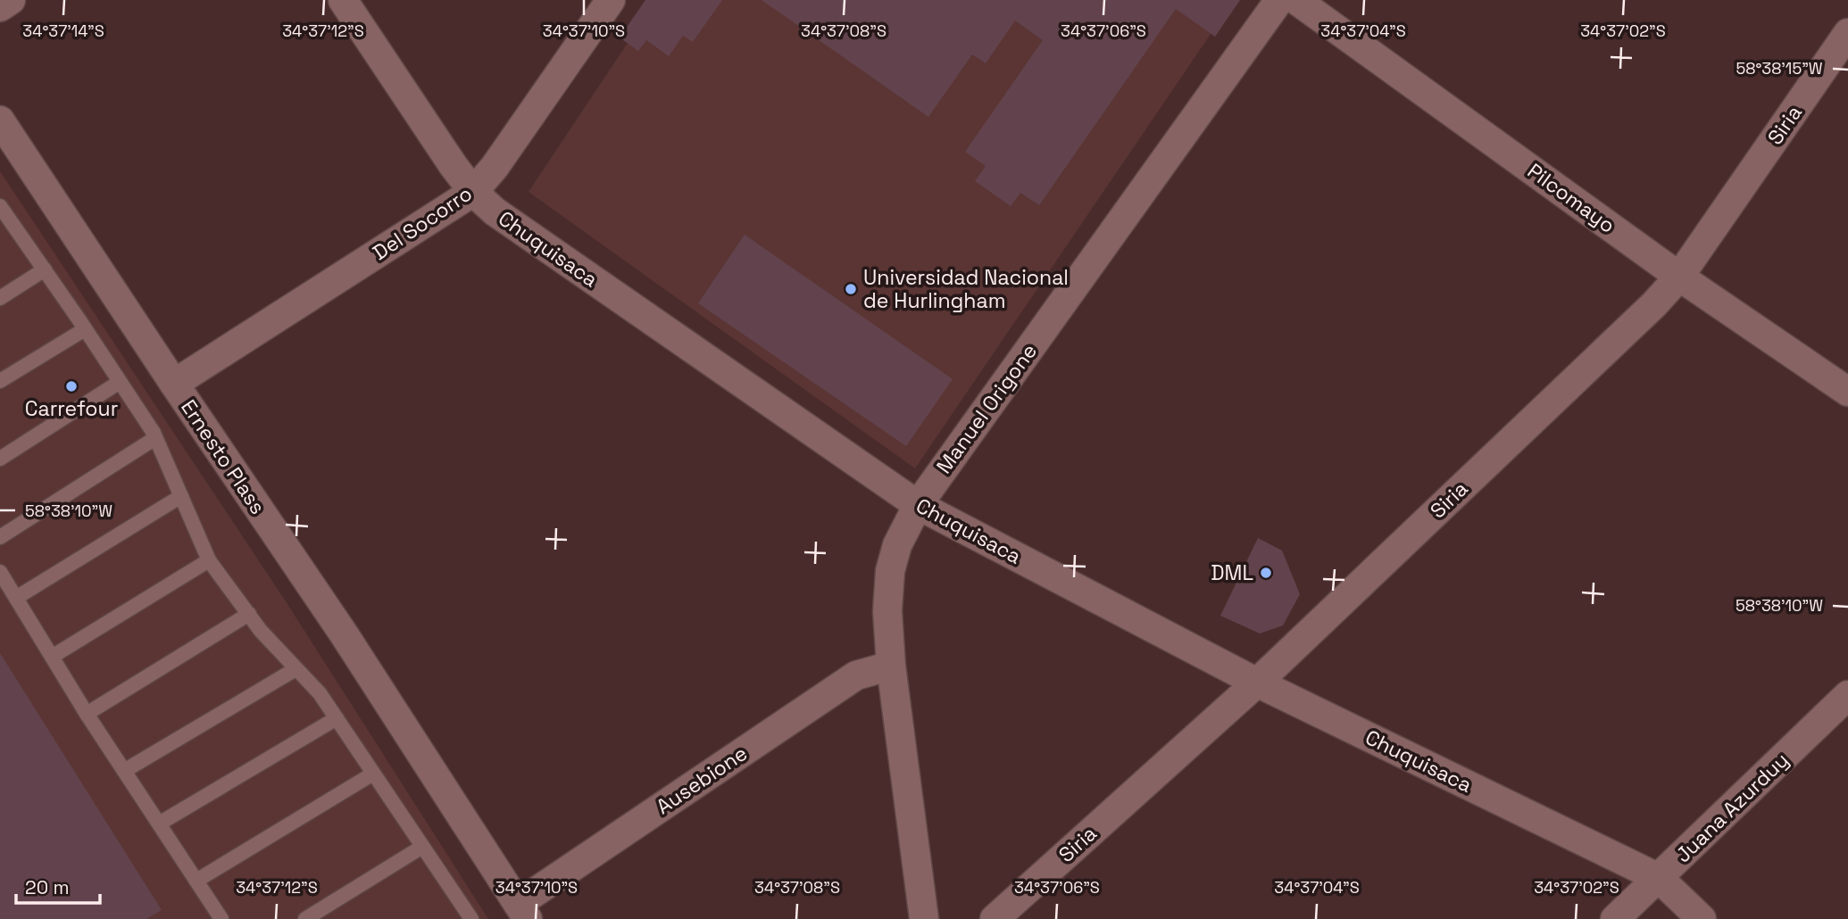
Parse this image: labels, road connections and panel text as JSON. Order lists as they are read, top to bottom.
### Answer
{
  "streets": {
    "street": [
      "Siria",
      "Pilcomayo",
      "Del Socorro",
      "Chuquisaca",
      "Manuel Origone",
      "Ernesto Plass",
      "Ausebione",
      "Juana Azurduy"
    ]
  },
  "crossings": [
    ["Siria", "Pilcomayo"],
    ["Siria", "Chuquisaca"],
    ["Del Socorro", "Chuquisaca"],
    ["Del Socorro", "Ernesto Plass"],
    ["Chuquisaca", "Manuel Origone"],
    ["Chuquisaca", "Juana Azurduy"],
    ["Manuel Origone", "Ausebione"],
    ["Ernesto Plass", "Ausebione"]
  ],
  "places": ["Universidad Nacional de Hurlingham", "Carrefour", "DML"],
  "scale_bar": "20 m",
  "coordinates": [
    "34°37'14\"S",
    "34°37'12\"S",
    "34°37'10\"S",
    "34°37'08\"S",
    "34°37'06\"S",
    "34°37'04\"S",
    "34°37'02\"S",
    "58°38'15\"W",
    "58°38'10\"W"
  ]
}
